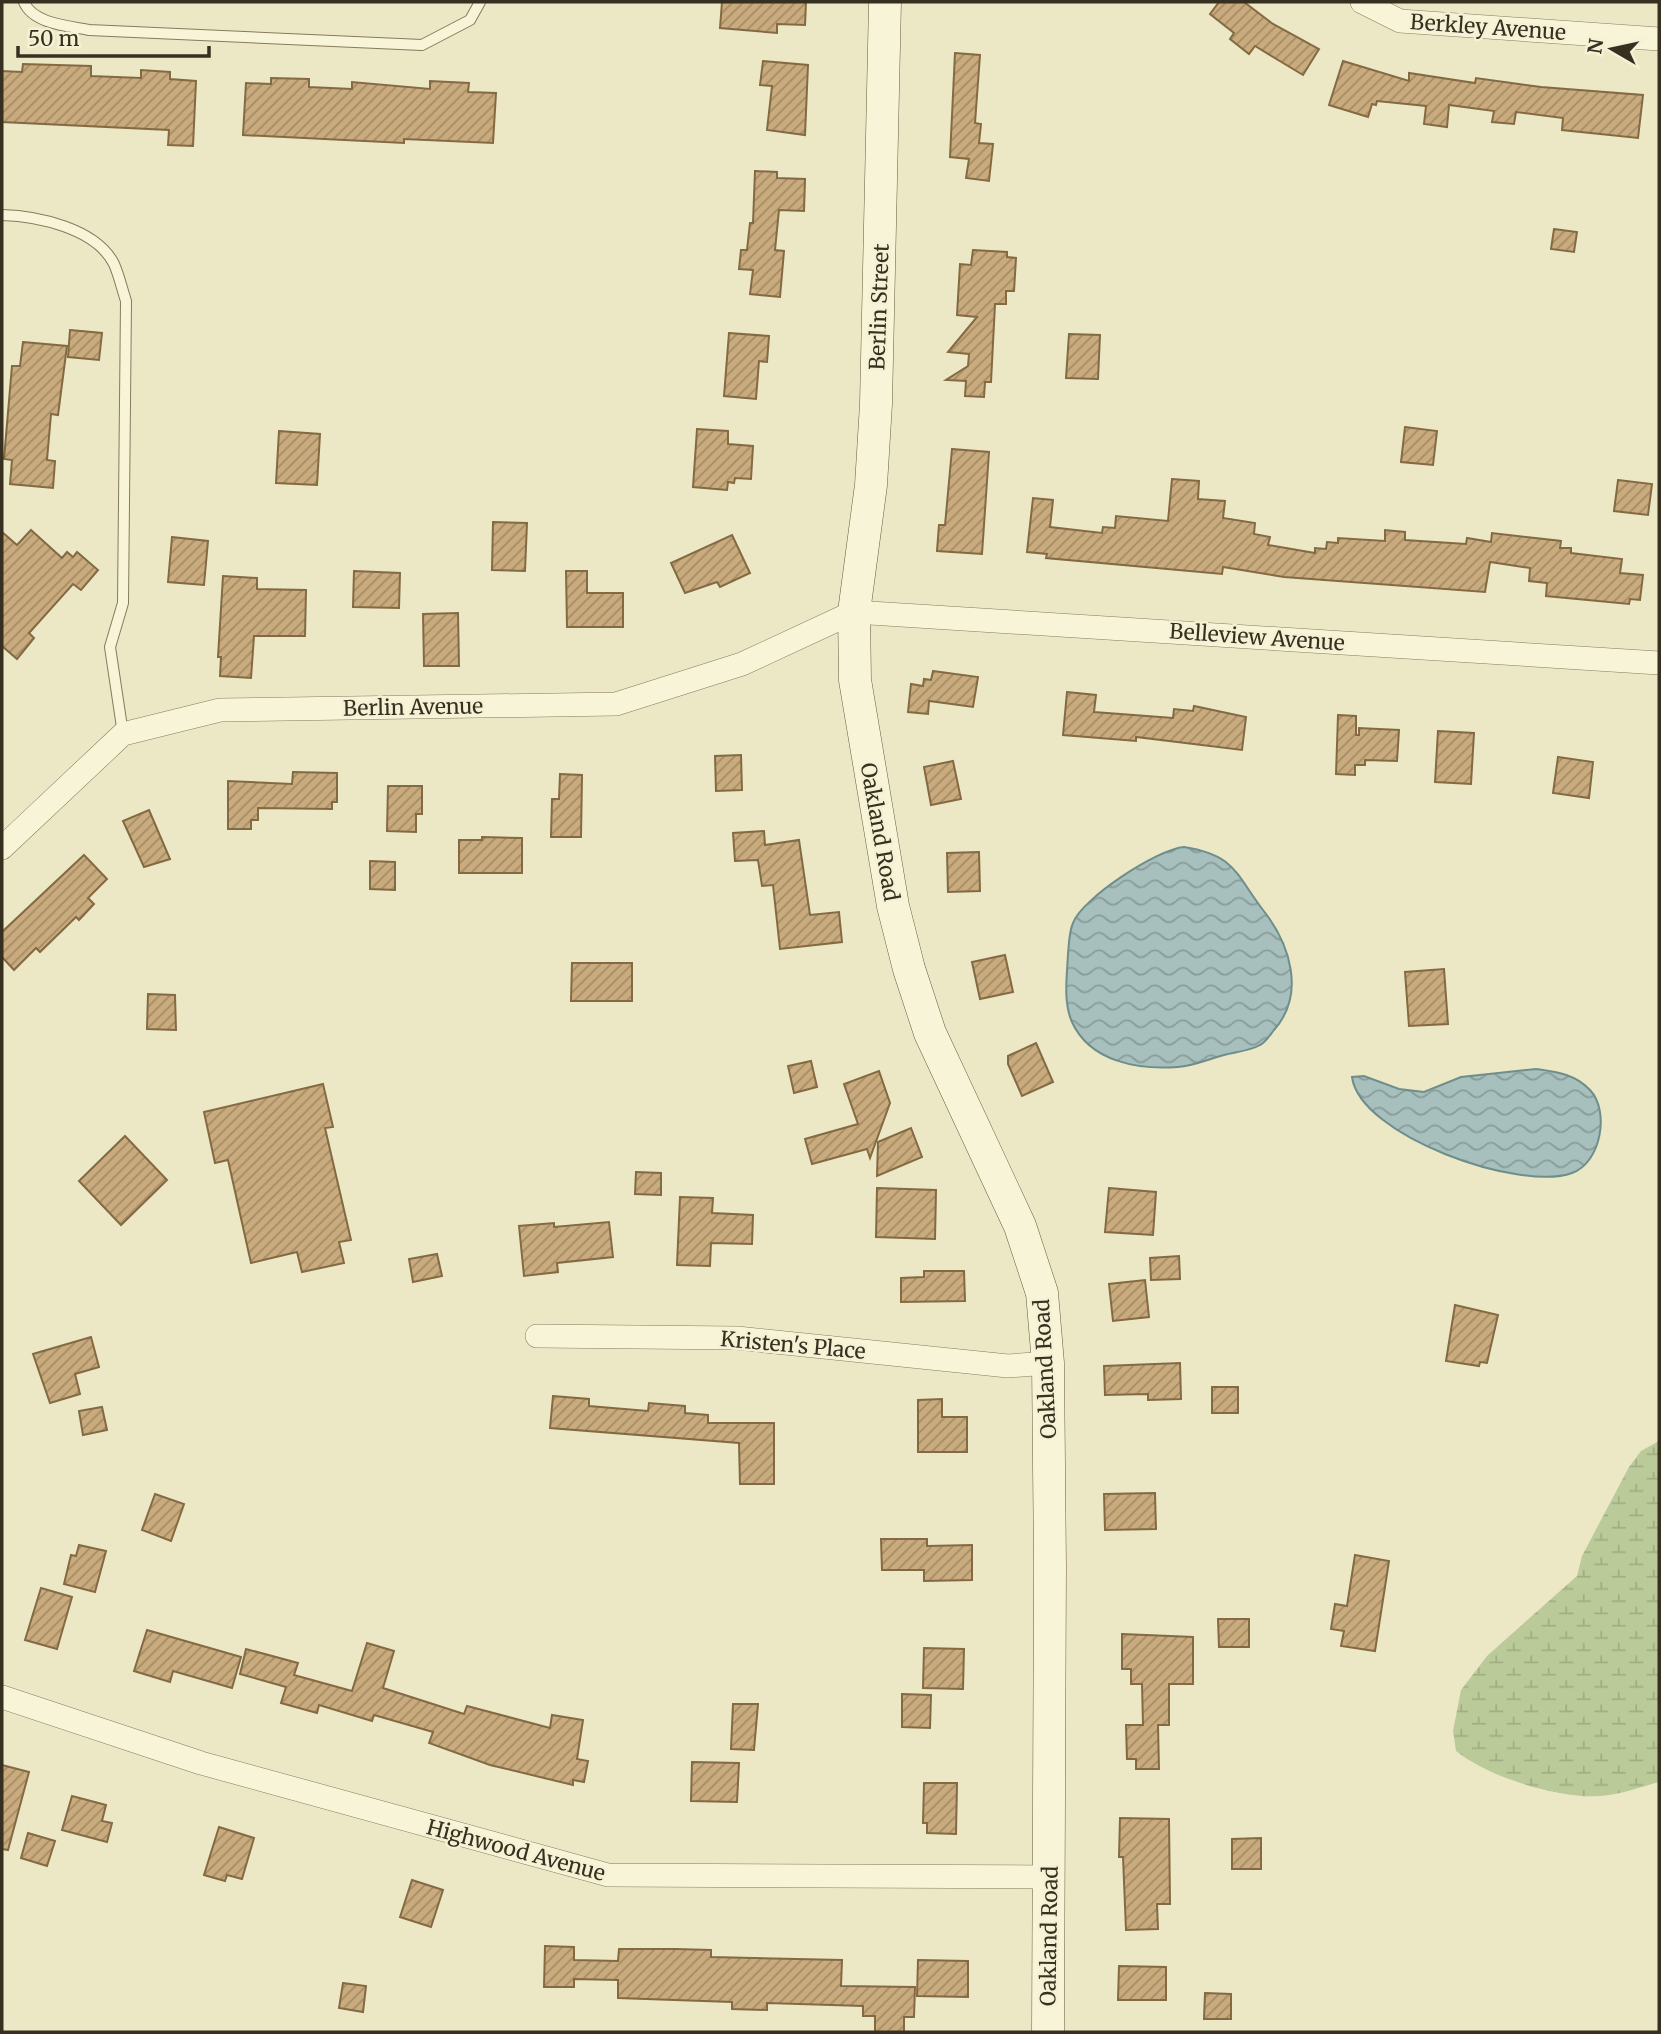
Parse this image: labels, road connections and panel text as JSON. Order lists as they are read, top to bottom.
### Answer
{
  "streets": {
    "main road": ["Berlin Street", "Oakland Road"],
    "street": [
      "Berkley Avenue",
      "Belleview Avenue",
      "Berlin Avenue",
      "Kristen's Place",
      "Highwood Avenue"
    ]
  },
  "crossings": [
    ["Berlin Street", "Belleview Avenue"],
    ["Berlin Street", "Berlin Avenue"],
    ["Berlin Street", "Oakland Road"],
    ["Belleview Avenue", "Berlin Avenue"],
    ["Belleview Avenue", "Oakland Road"],
    ["Berlin Avenue", "Oakland Road"],
    ["Oakland Road", "Kristen's Place"],
    ["Oakland Road", "Highwood Avenue"]
  ],
  "scale_bar": "50 m",
  "north": "left"
}
